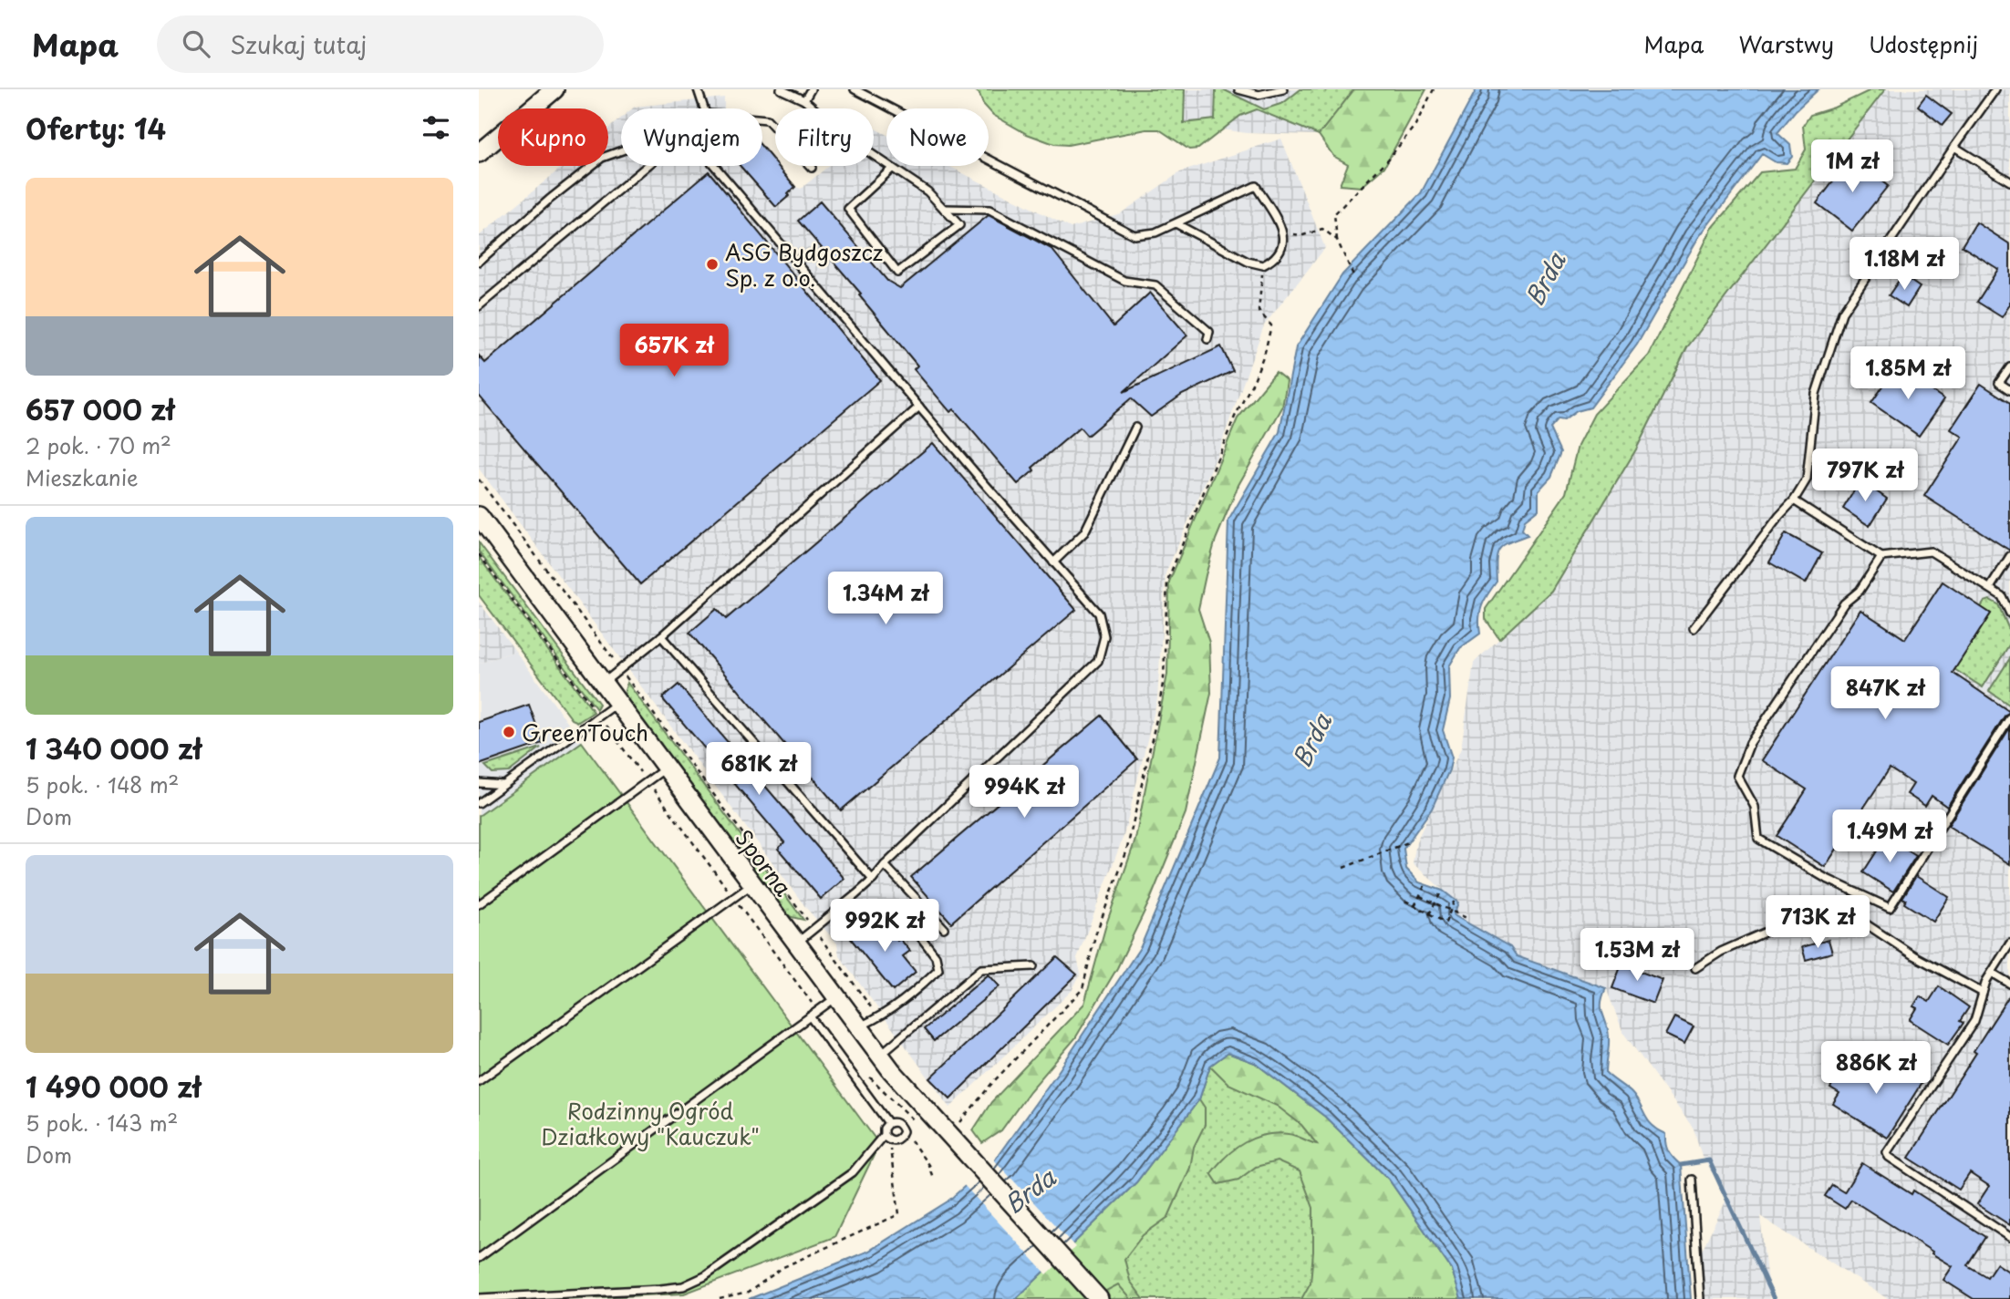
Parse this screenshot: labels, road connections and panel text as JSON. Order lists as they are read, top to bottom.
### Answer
{
  "streets": {
    "street": ["Sporna"]
  },
  "water": ["Brda"],
  "parks": ["Rodzinny Ogród Działkowy \"Kauczuk\""],
  "places": ["ASG Bydgoszcz Sp. z o.o.", "GreenTouch"],
  "page": {
    "header": "Mapa",
    "search": "Szukaj tutaj",
    "nav": ["Mapa", "Warstwy", "Udostępnij"],
    "heading": "Oferty: 14",
    "chip": [
      "Kupno",
      "Wynajem",
      "Filtry",
      "Nowe"
    ],
    "price": [
      "1M zł",
      "1.18M zł",
      "657K zł",
      "1.85M zł",
      "797K zł",
      "1.34M zł",
      "847K zł",
      "681K zł",
      "994K zł",
      "1.49M zł",
      "713K zł",
      "992K zł",
      "1.53M zł",
      "886K zł"
    ],
    "list": [
      {
        "name": "657 000 zł",
        "note": "2 pok. · 70 m² · Mieszkanie"
      },
      {
        "name": "1 340 000 zł",
        "note": "5 pok. · 148 m² · Dom"
      },
      {
        "name": "1 490 000 zł",
        "note": "5 pok. · 143 m² · Dom"
      }
    ]
  }
}
